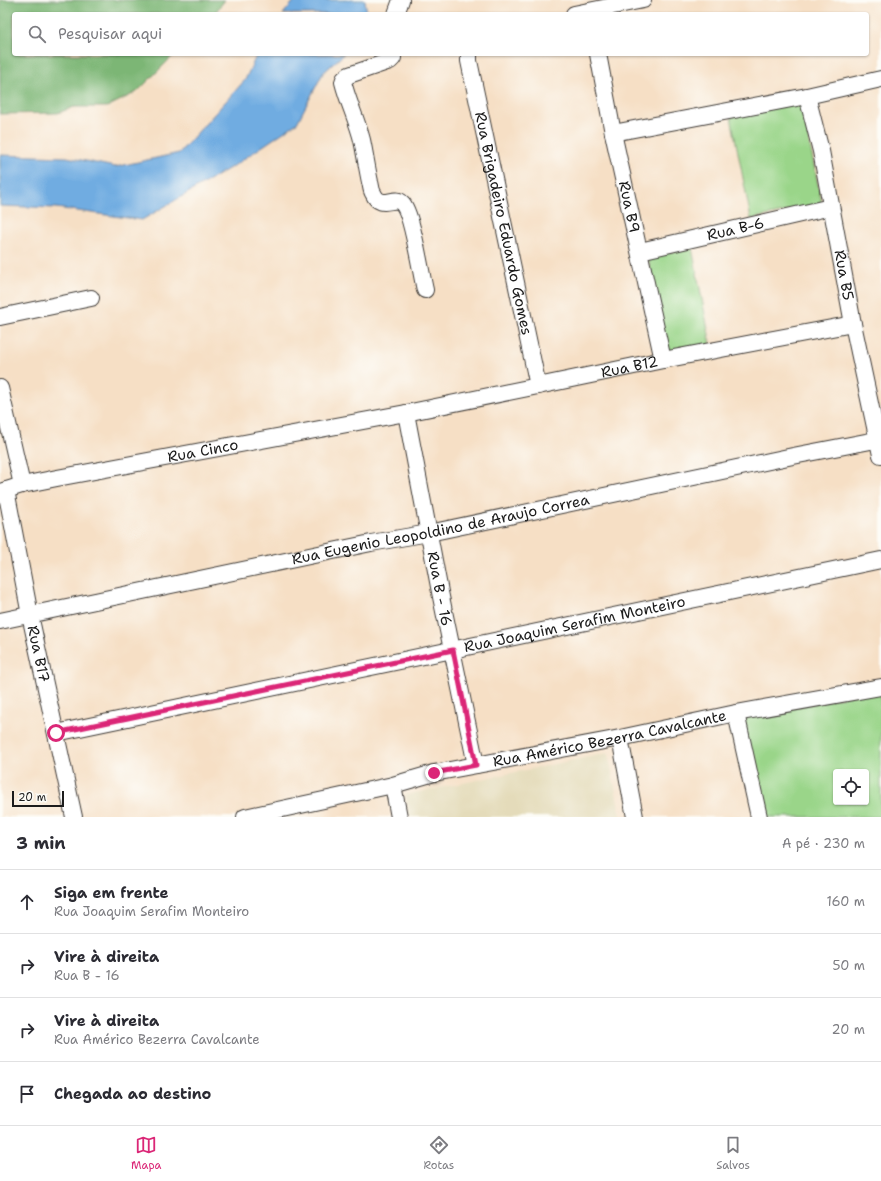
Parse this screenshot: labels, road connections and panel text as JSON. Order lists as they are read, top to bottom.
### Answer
{
  "streets": {
    "street": [
      "Rua B9",
      "Rua Brigadeiro Eduardo Gomes",
      "Rua B-6",
      "Rua B5",
      "Rua B12",
      "Rua Cinco",
      "Rua Eugenio Leopoldino de Araujo Correa",
      "Rua B - 16",
      "Rua Joaquim Serafim Monteiro",
      "Rua B17",
      "Rua Américo Bezerra Cavalcante"
    ]
  },
  "crossings": [
    ["Rua B9", "Rua B-6"],
    ["Rua B9", "Rua B12"],
    ["Rua Brigadeiro Eduardo Gomes", "Rua B12"],
    ["Rua B-6", "Rua B5"],
    ["Rua B5", "Rua B12"],
    ["Rua B5", "Rua Eugenio Leopoldino de Araujo Correa"],
    ["Rua B12", "Rua Cinco"],
    ["Rua B12", "Rua B - 16"],
    ["Rua Cinco", "Rua B - 16"],
    ["Rua Cinco", "Rua B17"],
    ["Rua Eugenio Leopoldino de Araujo Correa", "Rua B - 16"],
    ["Rua Eugenio Leopoldino de Araujo Correa", "Rua B17"],
    ["Rua B - 16", "Rua Joaquim Serafim Monteiro"],
    ["Rua B - 16", "Rua Américo Bezerra Cavalcante"],
    ["Rua Joaquim Serafim Monteiro", "Rua B17"]
  ],
  "scale_bar": "20 m",
  "page": {
    "search": "Pesquisar aqui",
    "scale": "20 m",
    "heading": ["3 min", "A pé · 230 m"],
    "list": [
      ["Siga em frente", "Rua Joaquim Serafim Monteiro", "160 m"],
      ["Vire à direita", "Rua B - 16", "50 m"],
      ["Vire à direita", "Rua Américo Bezerra Cavalcante", "20 m"],
      "Chegada ao destino"
    ],
    "nav": ["Mapa", "Rotas", "Salvos"]
  }
}
